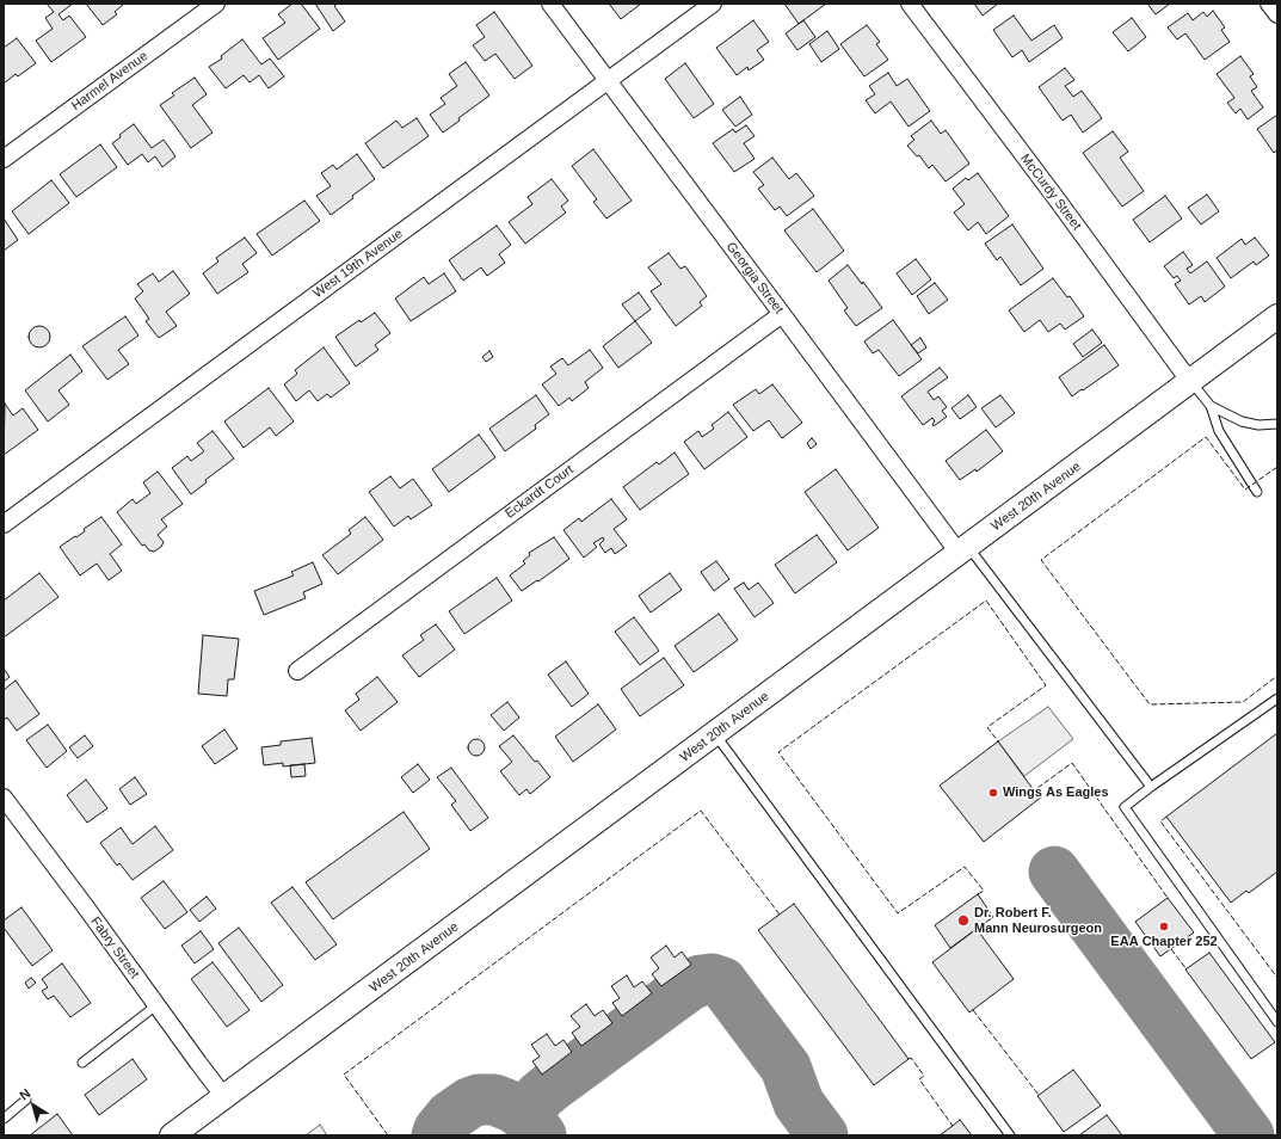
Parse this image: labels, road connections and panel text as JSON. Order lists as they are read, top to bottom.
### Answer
{
  "streets": {
    "main road": ["West 20th Avenue"],
    "street": [
      "Harmel Avenue",
      "McCurdy Street",
      "West 19th Avenue",
      "Georgia Street",
      "Eckardt Court",
      "Fabry Street"
    ]
  },
  "crossings": [
    ["McCurdy Street", "West 20th Avenue"],
    ["West 19th Avenue", "Georgia Street"],
    ["Georgia Street", "Eckardt Court"],
    ["Georgia Street", "West 20th Avenue"],
    ["West 20th Avenue", "Fabry Street"]
  ],
  "places": ["Wings As Eagles", "Dr. Robert F. Mann Neurosurgeon", "EAA Chapter 252"],
  "north": "top left"
}
